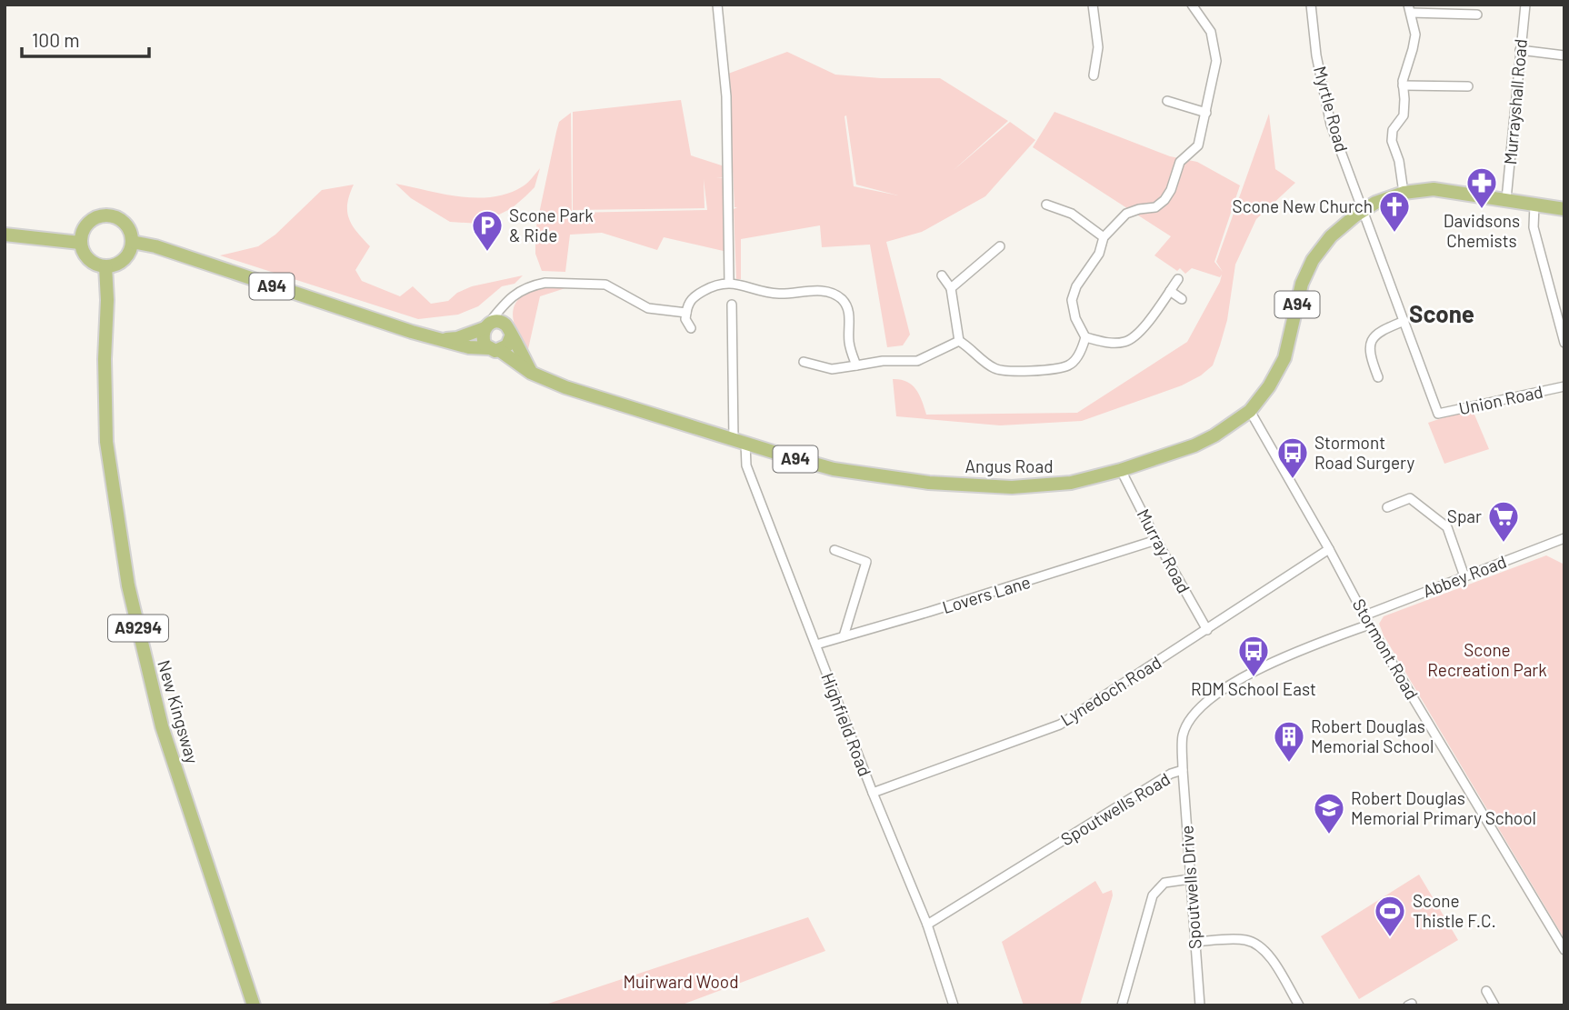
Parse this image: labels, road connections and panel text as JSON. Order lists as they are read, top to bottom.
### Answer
{
  "streets": {
    "main road": [
      "A94",
      "Angus Road",
      "A9294",
      "New Kingsway"
    ],
    "street": [
      "Murrayshall Road",
      "Myrtle Road",
      "Union Road",
      "Murray Road",
      "Abbey Road",
      "Lovers Lane",
      "Stormont Road",
      "Lynedoch Road",
      "Highfield Road",
      "Spoutwells Road",
      "Spoutwells Drive"
    ]
  },
  "crossings": [
    ["Murrayshall Road", "A94"],
    ["Myrtle Road", "A94"],
    ["Myrtle Road", "Union Road"],
    ["Myrtle Road", "Angus Road"],
    ["A94", "Angus Road"],
    ["A94", "New Kingsway"],
    ["Angus Road", "Murray Road"],
    ["Angus Road", "Stormont Road"],
    ["Angus Road", "Highfield Road"],
    ["Murray Road", "Lovers Lane"],
    ["Murray Road", "Lynedoch Road"],
    ["Abbey Road", "Stormont Road"],
    ["Abbey Road", "Spoutwells Road"],
    ["Lovers Lane", "Highfield Road"],
    ["Stormont Road", "Lynedoch Road"],
    ["Stormont Road", "Spoutwells Road"],
    ["Lynedoch Road", "Highfield Road"],
    ["Highfield Road", "Spoutwells Road"],
    ["Spoutwells Road", "Spoutwells Drive"]
  ],
  "districts": ["Scone"],
  "parks": ["Scone Recreation Park", "Muirward Wood"],
  "places": {
    "pharmacy": ["Davidsons Chemists"],
    "church": ["Scone New Church"],
    "parking": ["Scone Park & Ride"],
    "bus stop": ["Stormont Road Surgery", "RDM School East"],
    "supermarket": ["Spar"],
    "building": ["Robert Douglas Memorial School"],
    "school or university": ["Robert Douglas Memorial Primary School"],
    "sports": ["Scone Thistle F.C."]
  },
  "scale_bar": "100 m"
}
